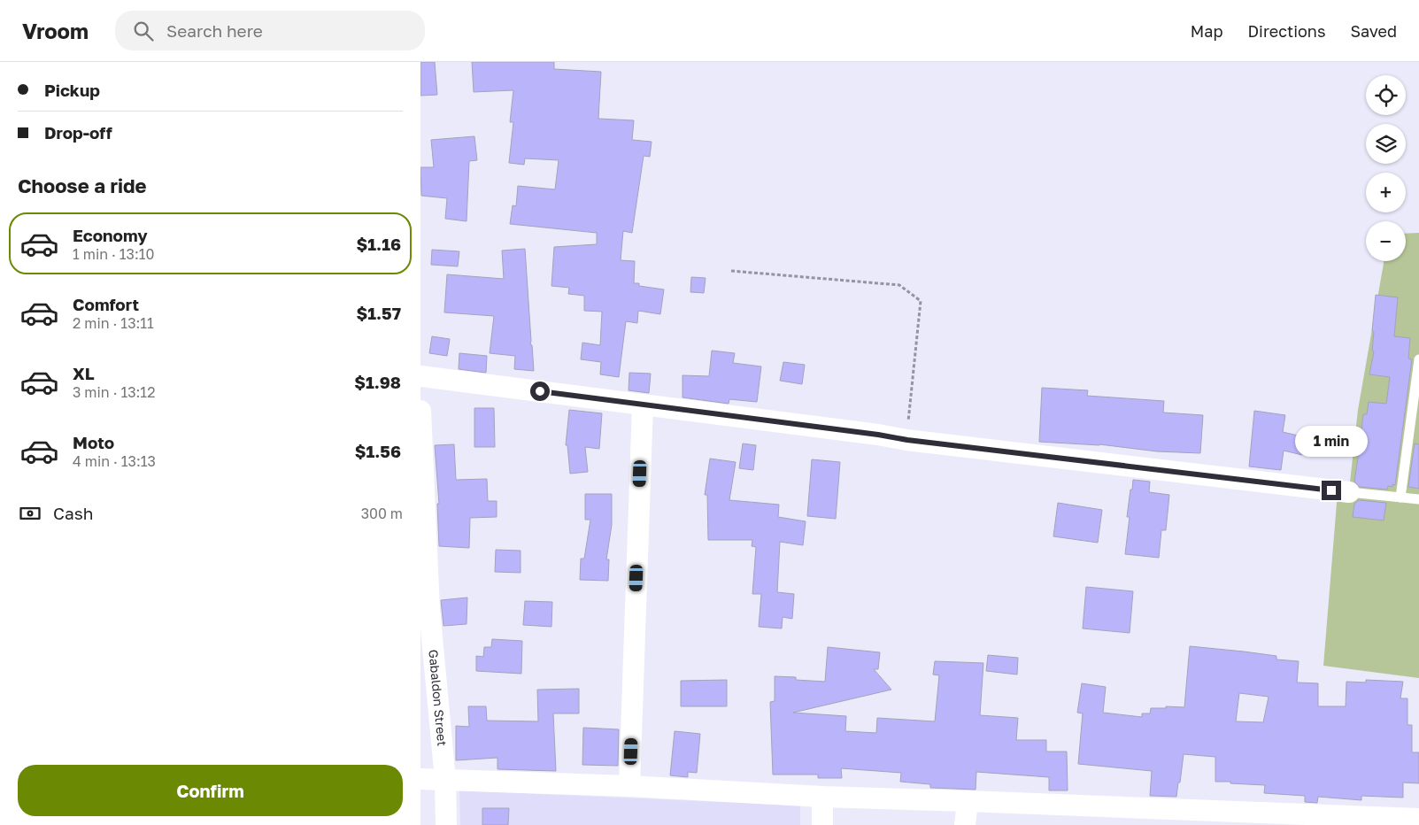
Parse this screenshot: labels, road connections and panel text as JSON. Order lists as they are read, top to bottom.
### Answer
{
  "streets": {
    "street": ["Gabaldon Street"]
  },
  "page": {
    "header": "Vroom",
    "search": "Search here",
    "nav": ["Map", "Directions", "Saved"],
    "banner": ["Pickup", "Drop-off"],
    "map_buttons": ["+", "−"],
    "heading": "Choose a ride",
    "list": [
      {
        "name": "Economy",
        "note": "1 min · 13:10",
        "value": "$1.16"
      },
      {
        "name": "Comfort",
        "note": "2 min · 13:11",
        "value": "$1.57"
      },
      {
        "name": "XL",
        "note": "3 min · 13:12",
        "value": "$1.98"
      },
      {
        "name": "Moto",
        "note": "4 min · 13:13",
        "value": "$1.56"
      }
    ],
    "bubble": "1 min",
    "pay": ["Cash", "300 m"],
    "buttons": "Confirm"
  }
}
